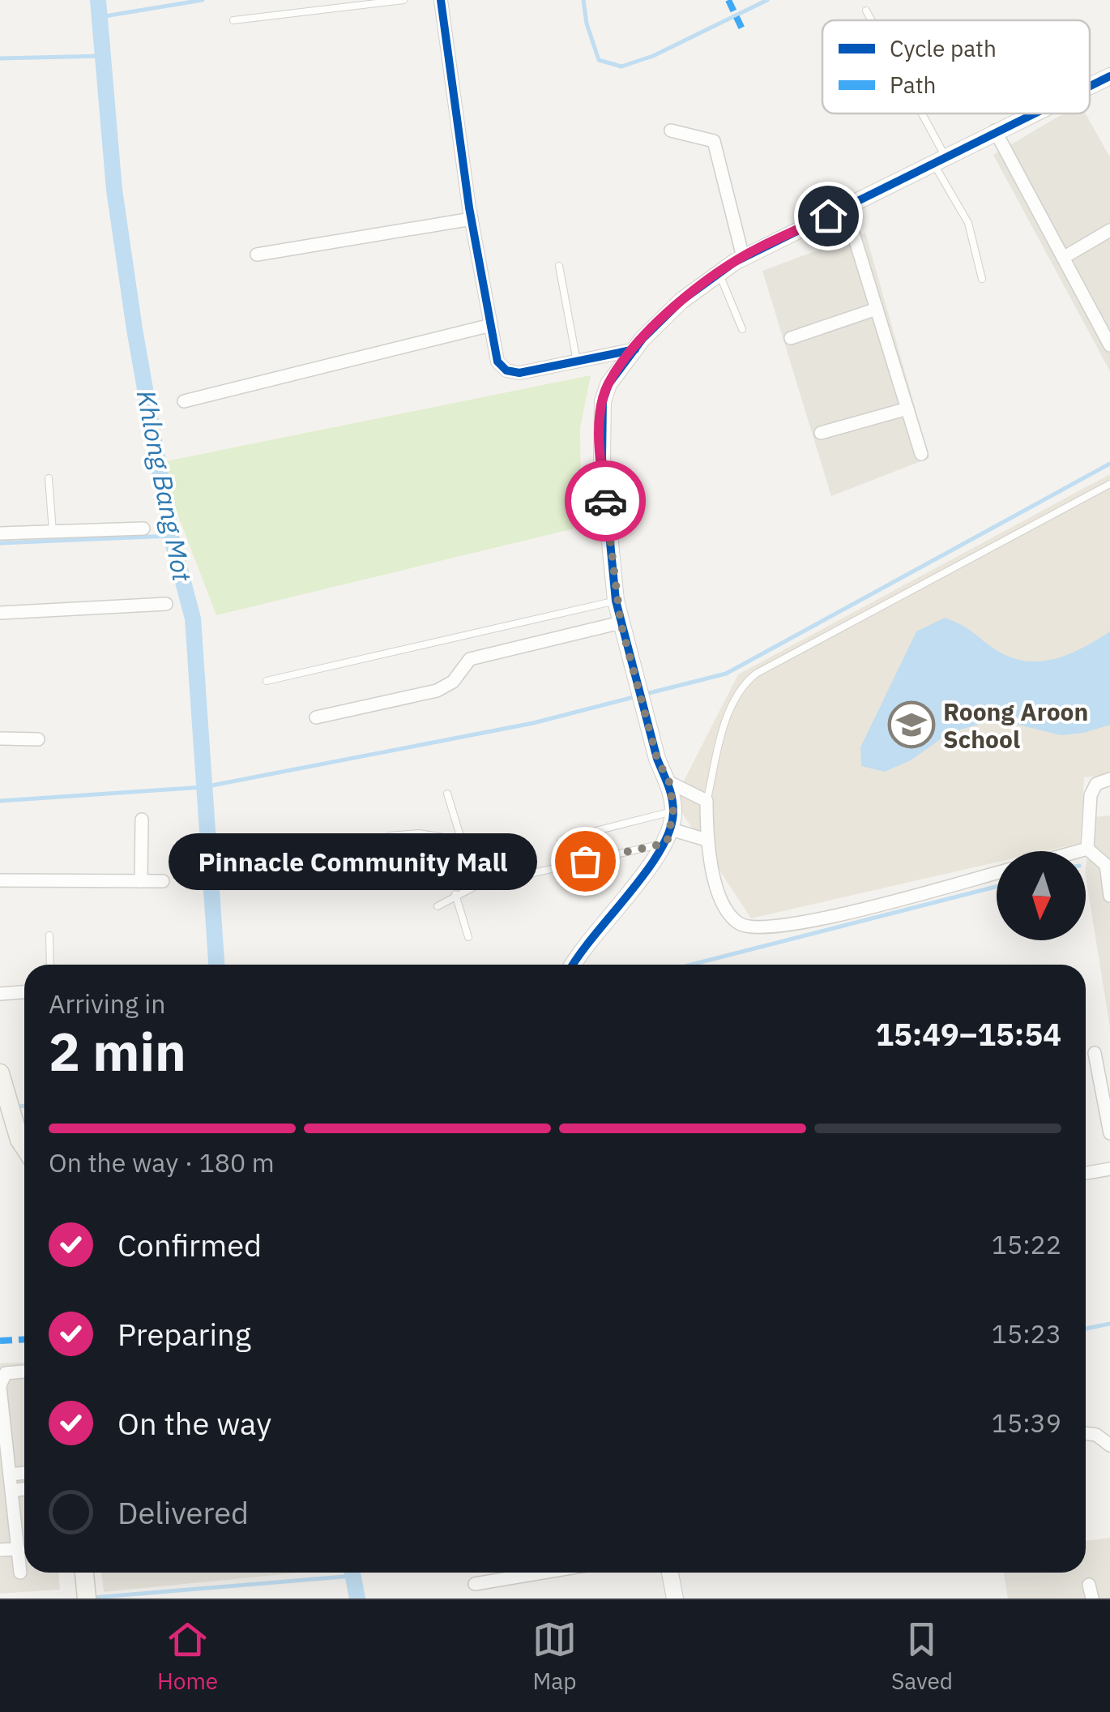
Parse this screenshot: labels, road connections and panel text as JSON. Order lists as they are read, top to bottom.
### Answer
{
  "water": ["Khlong Bang Mot"],
  "places": {
    "school or university": ["Roong Aroon School"],
    "other": ["Pinnacle Community Mall"]
  },
  "legend": ["Cycle path", "Path"],
  "north": "bottom",
  "page": {
    "bubble": "Pinnacle Community Mall",
    "heading": ["2 min", "Arriving in", "15:49–15:54"],
    "bar": "On the way · 180 m",
    "list": [
      ["Confirmed", "15:22"],
      ["Preparing", "15:23"],
      ["On the way", "15:39"],
      "Delivered"
    ],
    "tabs": ["Home", "Map", "Saved"]
  }
}
